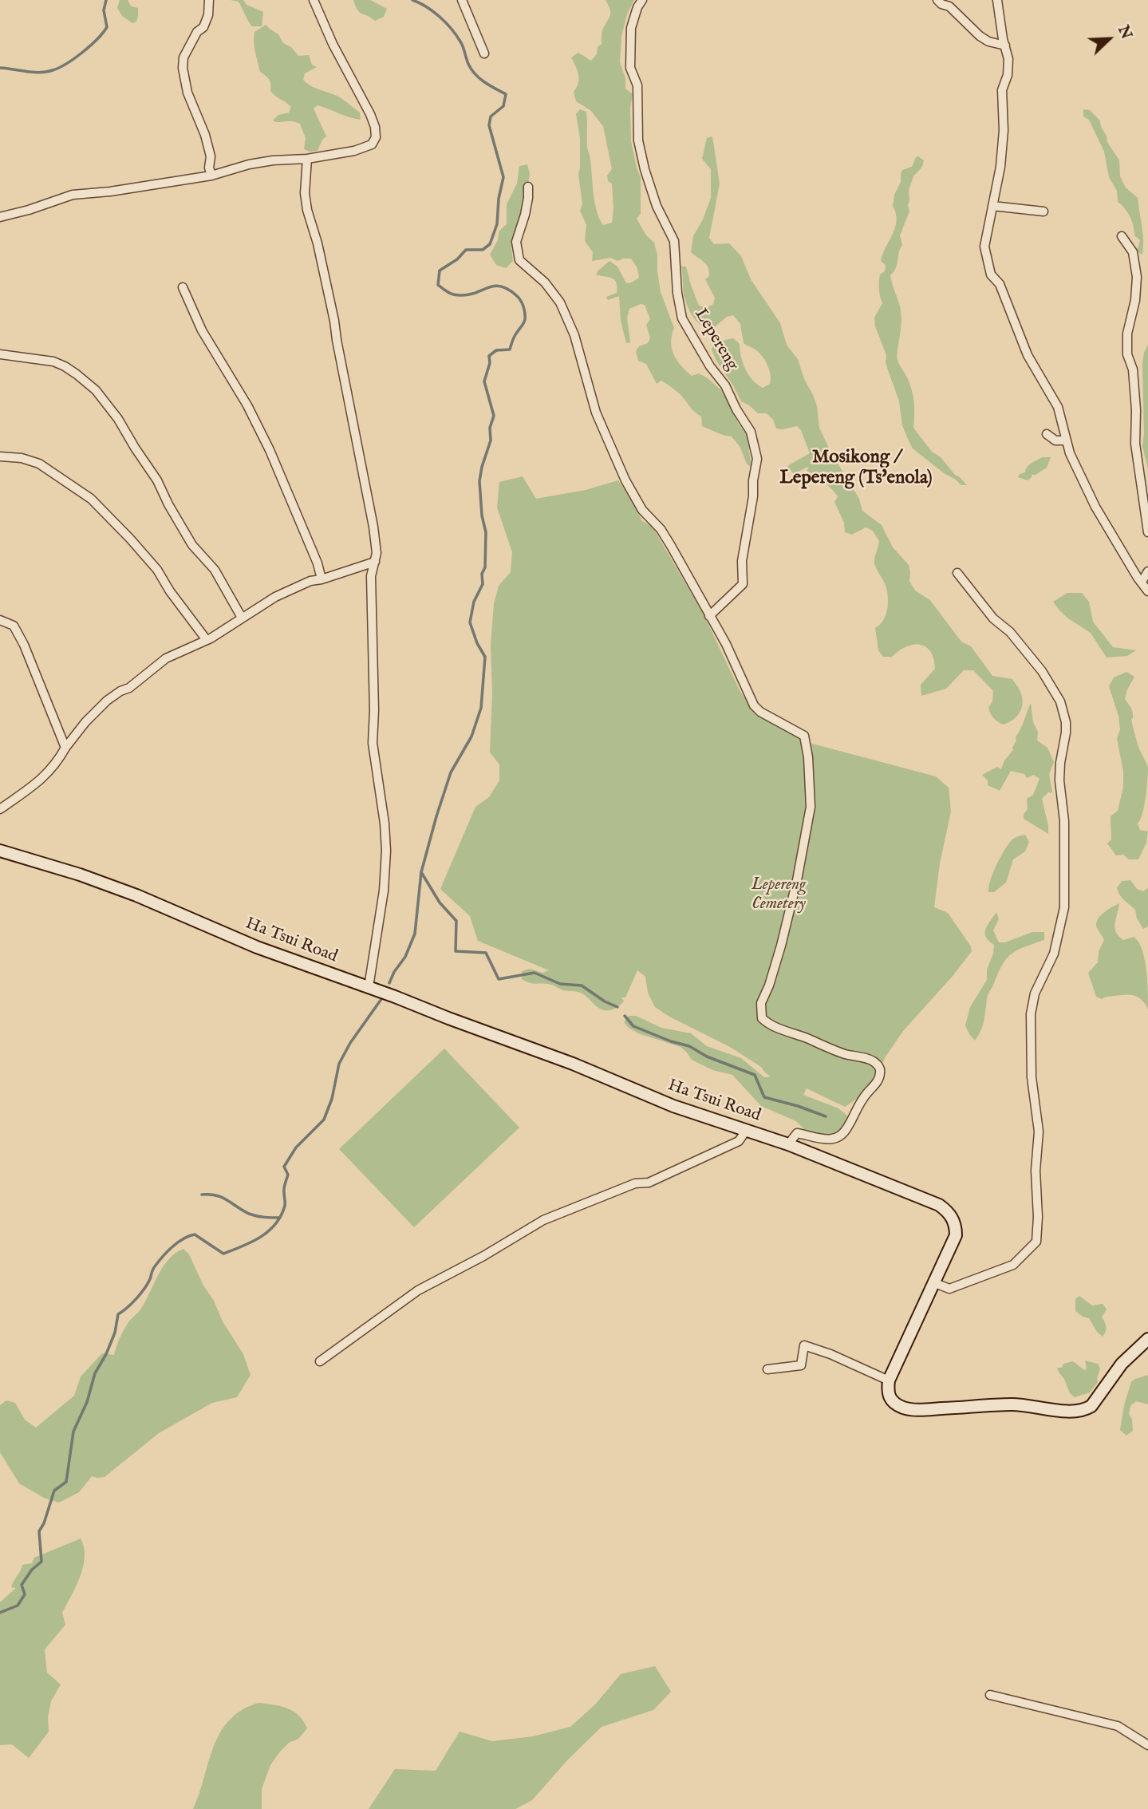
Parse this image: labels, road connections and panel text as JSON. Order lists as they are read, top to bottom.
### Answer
{
  "streets": {
    "street": ["Lepereng", "Ha Tsui Road"]
  },
  "districts": ["Mosikong / Lepereng (Ts'enola)"],
  "parks": ["Lepereng Cemetery"],
  "north": "top right"
}
